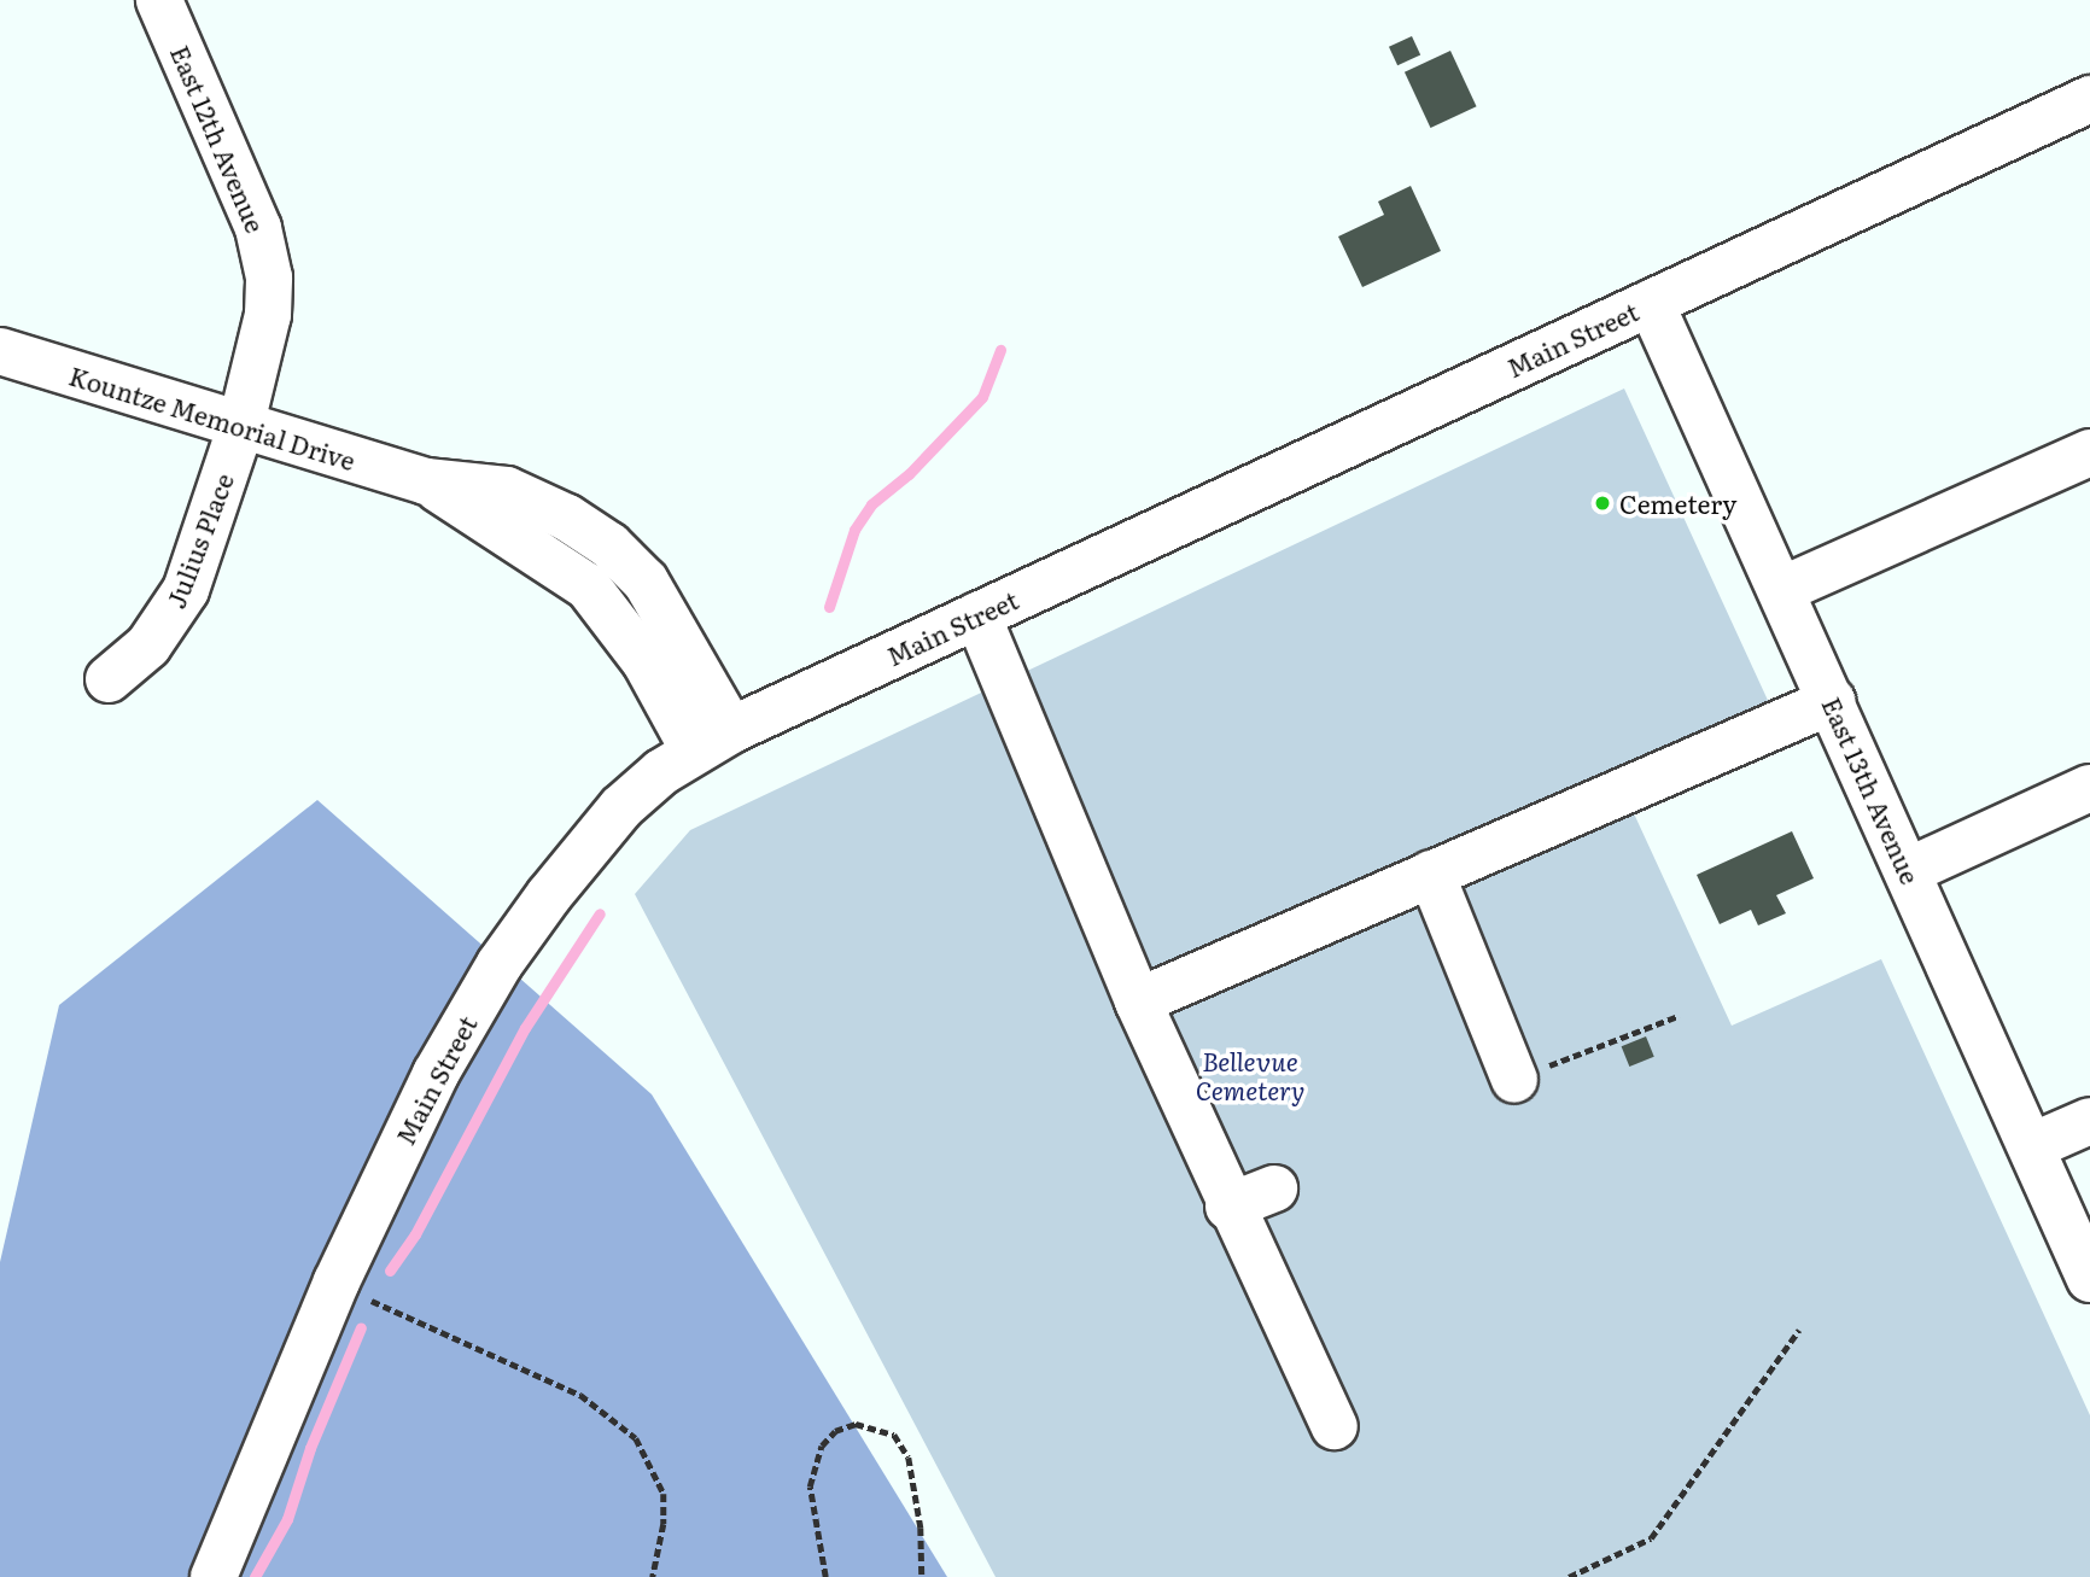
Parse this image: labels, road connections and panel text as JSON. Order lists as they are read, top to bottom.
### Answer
{
  "streets": {
    "street": [
      "East 12th Avenue",
      "Main Street",
      "Kountze Memorial Drive",
      "Julius Place",
      "East 13th Avenue"
    ]
  },
  "crossings": [
    ["East 12th Avenue", "Kountze Memorial Drive"],
    ["East 12th Avenue", "Julius Place"],
    ["Main Street", "Kountze Memorial Drive"],
    ["Main Street", "East 13th Avenue"],
    ["Kountze Memorial Drive", "Julius Place"]
  ],
  "parks": ["Bellevue Cemetery"],
  "places": ["Cemetery"]
}
